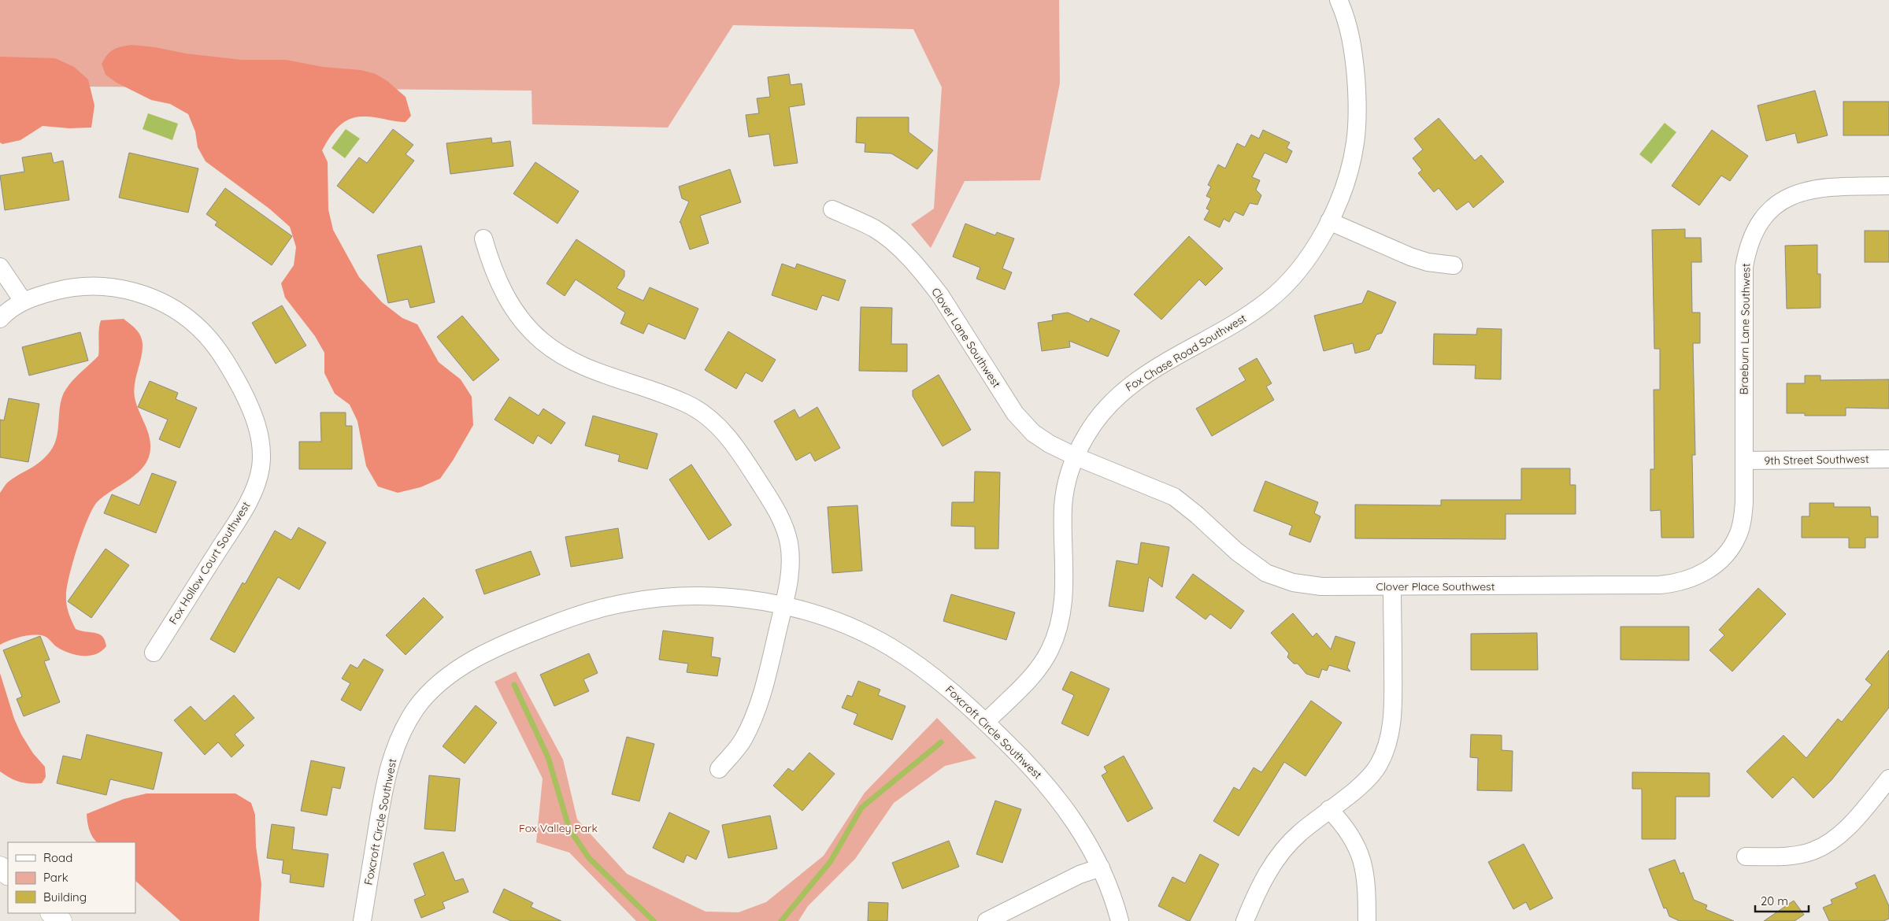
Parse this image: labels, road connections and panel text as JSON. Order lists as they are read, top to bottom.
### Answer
{
  "streets": {
    "street": [
      "Braeburn Lane Southwest",
      "Clover Lane Southwest",
      "Fox Chase Road Southwest",
      "9th Street Southwest",
      "Fox Hollow Court Southwest",
      "Clover Place Southwest",
      "Foxcroft Circle Southwest"
    ]
  },
  "crossings": [
    ["Braeburn Lane Southwest", "9th Street Southwest"],
    ["Braeburn Lane Southwest", "Clover Place Southwest"],
    ["Clover Lane Southwest", "Fox Chase Road Southwest"],
    ["Clover Lane Southwest", "Clover Place Southwest"],
    ["Fox Chase Road Southwest", "Clover Place Southwest"],
    ["Fox Chase Road Southwest", "Foxcroft Circle Southwest"],
    ["9th Street Southwest", "Clover Place Southwest"]
  ],
  "parks": ["Fox Valley Park"],
  "legend": ["Road", "Park", "Building"],
  "scale_bar": "20 m"
}
